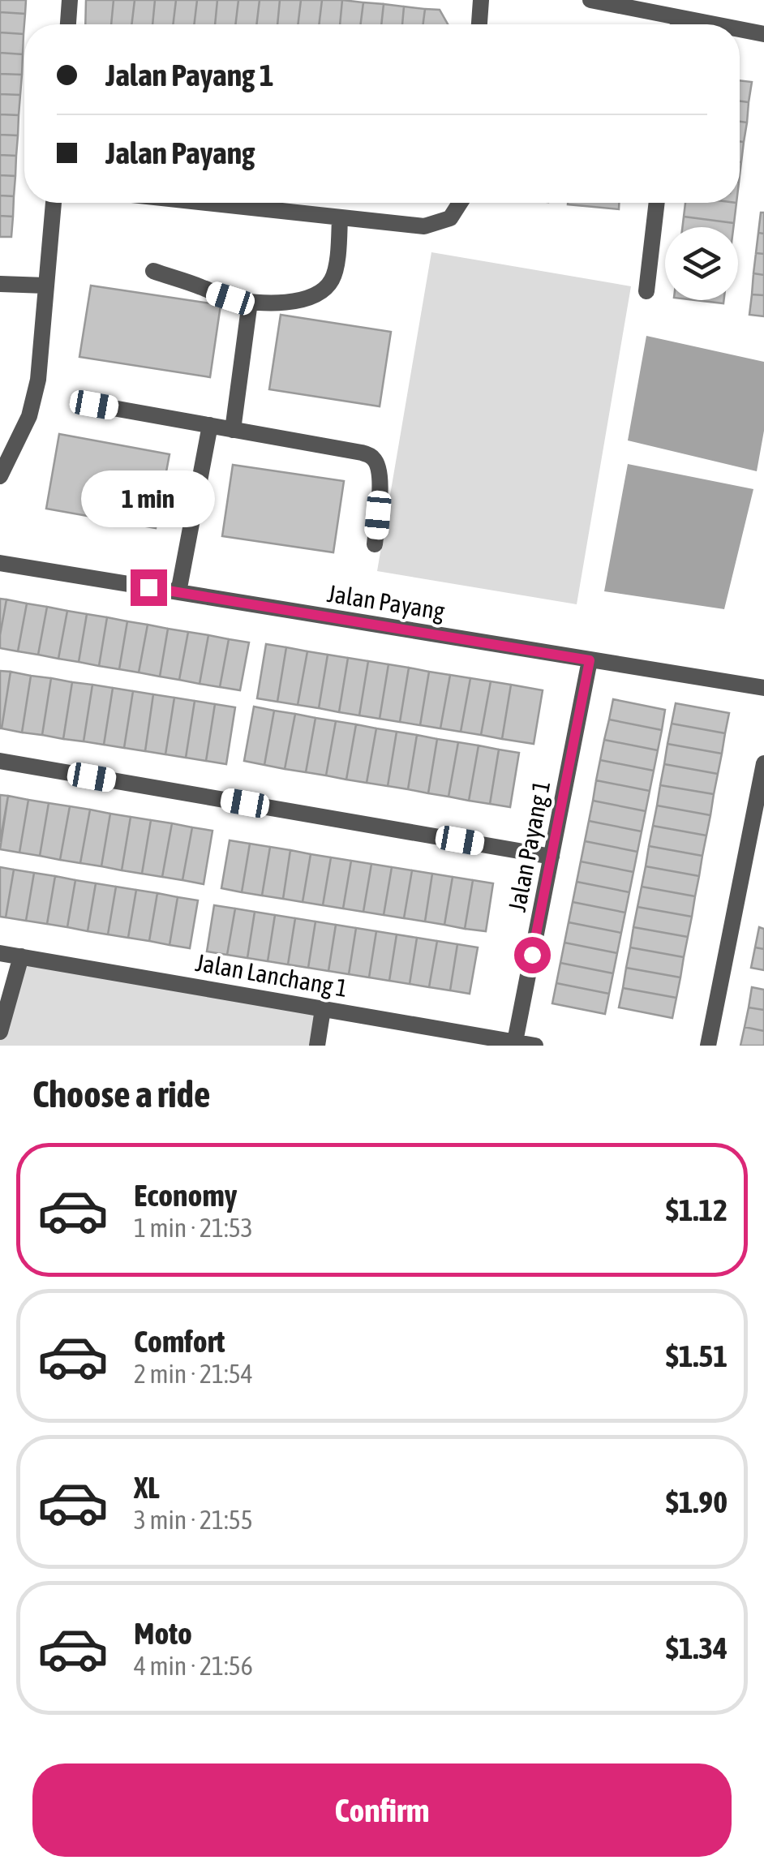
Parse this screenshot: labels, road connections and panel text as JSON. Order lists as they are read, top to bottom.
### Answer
{
  "streets": {
    "street": ["Jalan Payang", "Jalan Payang 1", "Jalan Lanchang 1"]
  },
  "crossings": [
    ["Jalan Payang", "Jalan Payang 1"],
    ["Jalan Payang 1", "Jalan Lanchang 1"]
  ],
  "page": {
    "banner": ["Jalan Payang 1", "Jalan Payang"],
    "bubble": "1 min",
    "heading": "Choose a ride",
    "list": [
      {
        "name": "Economy",
        "note": "1 min · 21:53",
        "value": "$1.12"
      },
      {
        "name": "Comfort",
        "note": "2 min · 21:54",
        "value": "$1.51"
      },
      {
        "name": "XL",
        "note": "3 min · 21:55",
        "value": "$1.90"
      },
      {
        "name": "Moto",
        "note": "4 min · 21:56",
        "value": "$1.34"
      }
    ],
    "buttons": "Confirm"
  }
}
